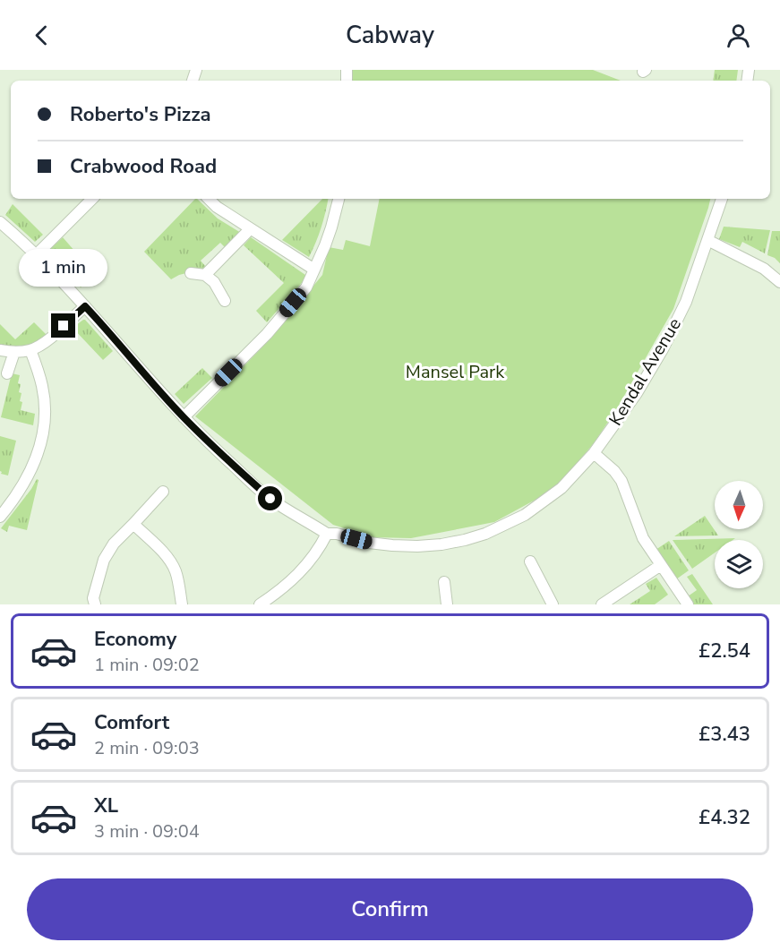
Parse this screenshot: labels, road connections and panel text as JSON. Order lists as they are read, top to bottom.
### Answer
{
  "streets": {
    "street": ["Kendal Avenue"]
  },
  "parks": ["Mansel Park"],
  "north": "bottom",
  "page": {
    "header": "Cabway",
    "banner": ["Roberto's Pizza", "Crabwood Road"],
    "bubble": "1 min",
    "list": [
      {
        "name": "Economy",
        "note": "1 min · 09:02",
        "value": "£2.54"
      },
      {
        "name": "Comfort",
        "note": "2 min · 09:03",
        "value": "£3.43"
      },
      {
        "name": "XL",
        "note": "3 min · 09:04",
        "value": "£4.32"
      }
    ],
    "buttons": "Confirm"
  }
}
